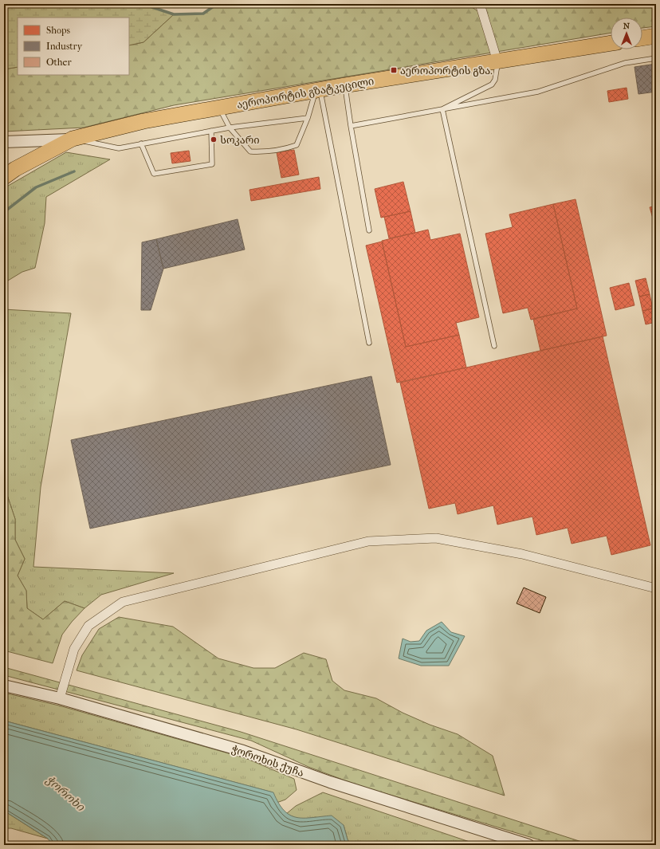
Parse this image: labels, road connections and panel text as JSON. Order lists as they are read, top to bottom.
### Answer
{
  "streets": {
    "highway": ["აეროპორტის გზატკეცილი"],
    "street": ["ჭოროხის ქუჩა"]
  },
  "water": ["ჭოროხი"],
  "places": {
    "transit": ["აეროპორტის გზა."],
    "other": ["სოკარი"]
  },
  "legend": ["Shops", "Industry", "Other"],
  "north": "top"
}
